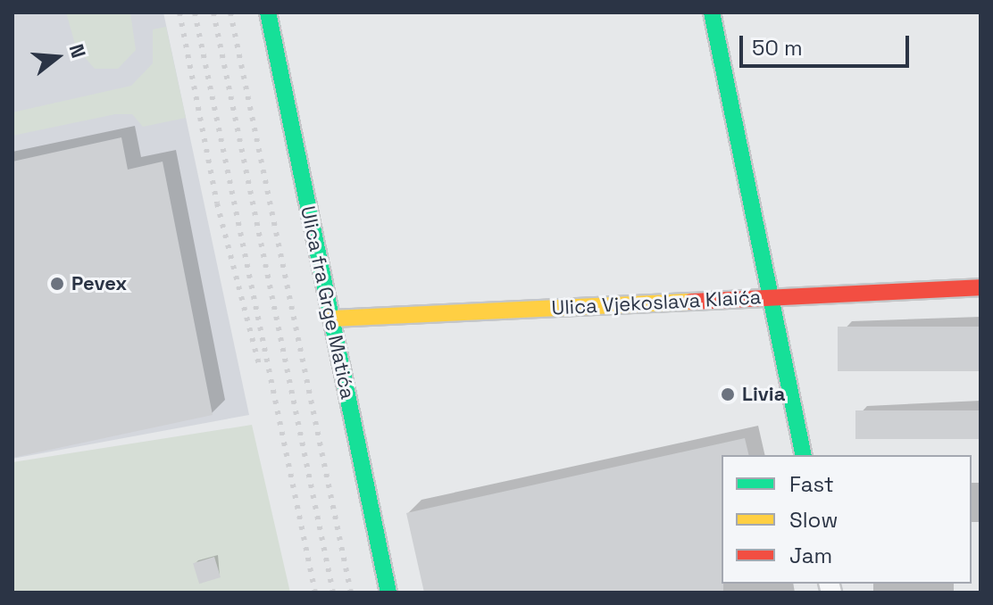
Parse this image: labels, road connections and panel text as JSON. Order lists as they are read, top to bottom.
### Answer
{
  "streets": {
    "street": ["Ulica fra Grge Matića", "Ulica Vjekoslava Klaića"]
  },
  "crossings": [
    ["Ulica fra Grge Matića", "Ulica Vjekoslava Klaića"]
  ],
  "places": ["Pevex", "Livia"],
  "legend": ["Fast", "Slow", "Jam"],
  "scale_bar": "50 m",
  "north": "right"
}
